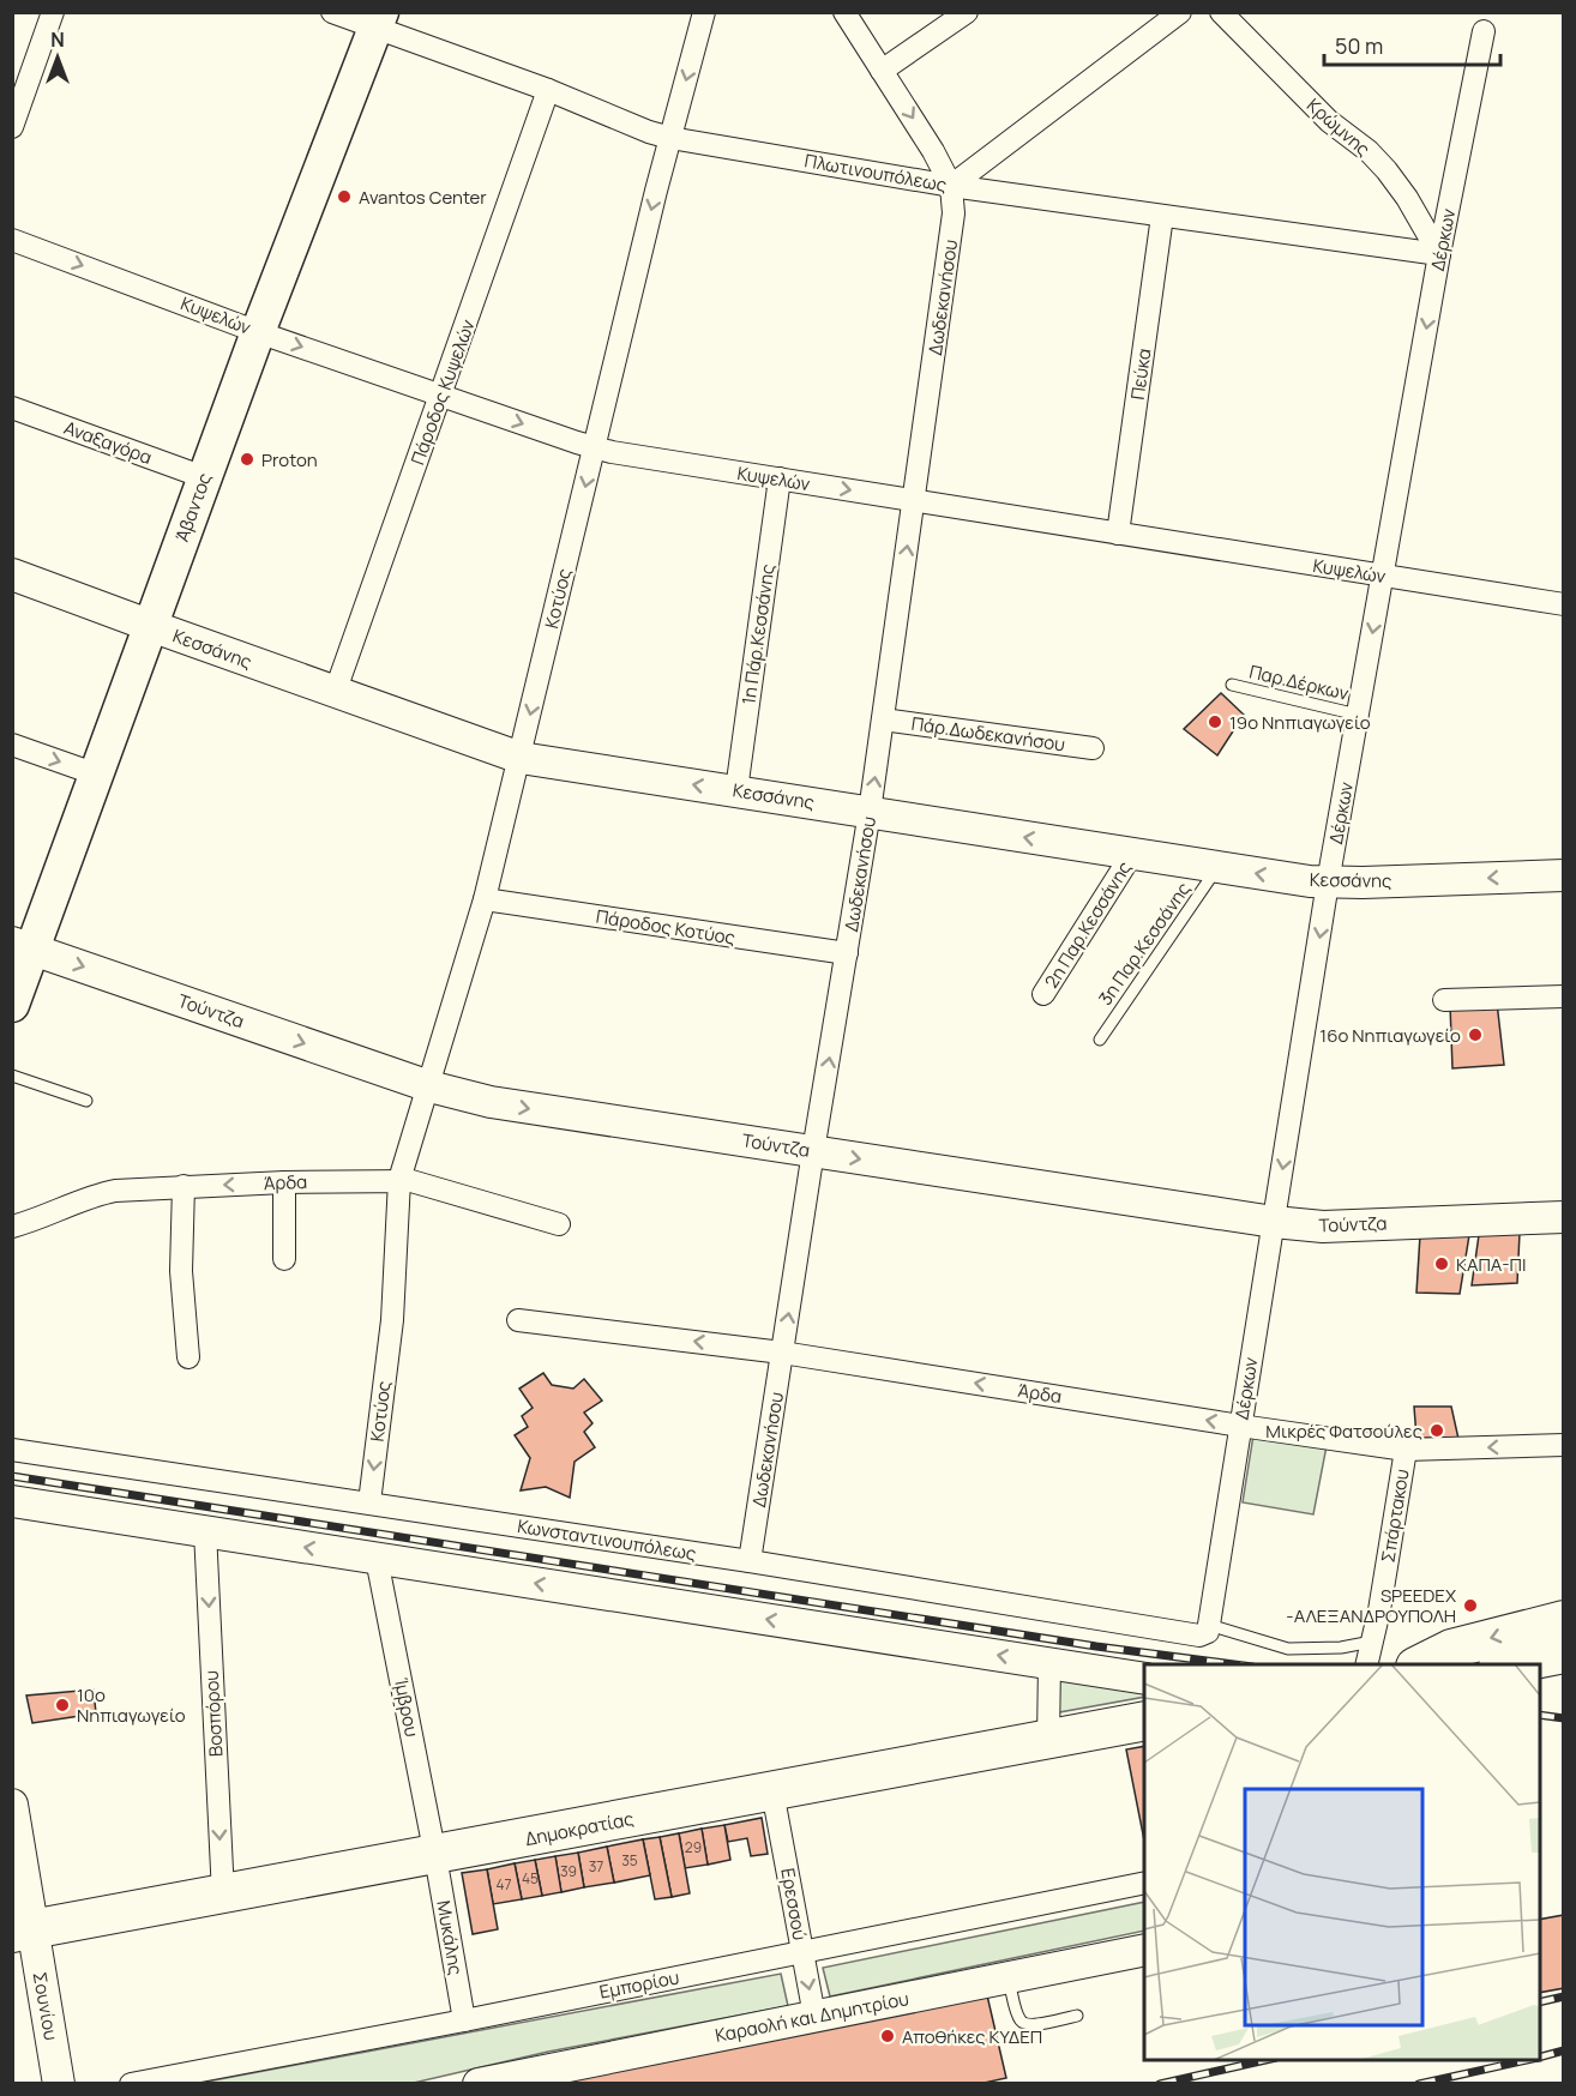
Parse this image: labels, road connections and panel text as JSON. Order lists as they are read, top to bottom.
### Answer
{
  "streets": {
    "highway": ["Δημοκρατίας"],
    "main road": ["Άβαντος"],
    "street": [
      "Κρώμνης",
      "Πλωτινουπόλεως",
      "Δέρκων",
      "Δωδεκανήσου",
      "Κυψελών",
      "Πεύκα",
      "Πάροδος Κυψελών",
      "Αναξαγόρα",
      "Κοτύος",
      "1η Πάρ.Κεσσάνης",
      "Κεσσάνης",
      "Πάρ.Δωδεκανήσου",
      "2η Παρ.Κεσσάνης",
      "Πάροδος Κοτύος",
      "Τούντζα",
      "Άρδα",
      "Σπάρτακου",
      "Κωνσταντινουπόλεως",
      "Ίμβρου",
      "Βοσπόρου",
      "Ερεσσού",
      "Μυκάλης",
      "Εμπορίου",
      "Σουνίου",
      "Καραολή και Δημητρίου"
    ],
    "lane": ["Παρ.Δέρκων", "3η Παρ.Κεσσάνης"]
  },
  "crossings": [
    ["Κρώμνης", "Πλωτινουπόλεως"],
    ["Κρώμνης", "Δέρκων"],
    ["Πλωτινουπόλεως", "Δέρκων"],
    ["Πλωτινουπόλεως", "Δωδεκανήσου"],
    ["Πλωτινουπόλεως", "Πεύκα"],
    ["Πλωτινουπόλεως", "Πάροδος Κυψελών"],
    ["Πλωτινουπόλεως", "Άβαντος"],
    ["Πλωτινουπόλεως", "Κοτύος"],
    ["Δέρκων", "Κυψελών"],
    ["Δέρκων", "Κεσσάνης"],
    ["Δέρκων", "Παρ.Δέρκων"],
    ["Δέρκων", "Τούντζα"],
    ["Δέρκων", "Άρδα"],
    ["Δέρκων", "Κωνσταντινουπόλεως"],
    ["Δωδεκανήσου", "Κυψελών"],
    ["Δωδεκανήσου", "Κεσσάνης"],
    ["Δωδεκανήσου", "Πάρ.Δωδεκανήσου"],
    ["Δωδεκανήσου", "Πάροδος Κοτύος"],
    ["Δωδεκανήσου", "Τούντζα"],
    ["Δωδεκανήσου", "Άρδα"],
    ["Δωδεκανήσου", "Κωνσταντινουπόλεως"],
    ["Κυψελών", "Πεύκα"],
    ["Κυψελών", "Πάροδος Κυψελών"],
    ["Κυψελών", "Άβαντος"],
    ["Κυψελών", "Κοτύος"],
    ["Κυψελών", "1η Πάρ.Κεσσάνης"],
    ["Πάροδος Κυψελών", "Κεσσάνης"],
    ["Αναξαγόρα", "Άβαντος"],
    ["Άβαντος", "Κεσσάνης"],
    ["Άβαντος", "Τούντζα"],
    ["Κοτύος", "Κεσσάνης"],
    ["Κοτύος", "Πάροδος Κοτύος"],
    ["Κοτύος", "Τούντζα"],
    ["Κοτύος", "Άρδα"],
    ["Κοτύος", "Κωνσταντινουπόλεως"],
    ["1η Πάρ.Κεσσάνης", "Κεσσάνης"],
    ["Κεσσάνης", "2η Παρ.Κεσσάνης"],
    ["Κεσσάνης", "3η Παρ.Κεσσάνης"],
    ["Άρδα", "Σπάρτακου"],
    ["Ίμβρου", "Δημοκρατίας"],
    ["Ίμβρου", "Μυκάλης"],
    ["Βοσπόρου", "Δημοκρατίας"],
    ["Δημοκρατίας", "Ερεσσού"],
    ["Δημοκρατίας", "Μυκάλης"],
    ["Δημοκρατίας", "Σουνίου"],
    ["Ερεσσού", "Εμπορίου"],
    ["Ερεσσού", "Καραολή και Δημητρίου"],
    ["Μυκάλης", "Εμπορίου"]
  ],
  "one_way": [
    "Δέρκων",
    "Δωδεκανήσου",
    "Κυψελών",
    "Κοτύος",
    "Κεσσάνης",
    "Τούντζα",
    "Άρδα",
    "Βοσπόρου"
  ],
  "places": [
    "Avantos Center",
    "Proton",
    "19ο Νηπιαγωγείο",
    "16ο Νηπιαγωγείο",
    "ΚΑΠΑ-ΠΙ",
    "Μικρές Φατσούλες",
    "SPEEDEX -ΑΛΕΞΑΝΔΡΟΥΠΟΛΗ",
    "10ο Νηπιαγωγείο",
    "Αποθήκες ΚΥΔΕΠ"
  ],
  "house_numbers": [
    "29",
    "35",
    "37",
    "39",
    "45",
    "47"
  ],
  "scale_bar": "50 m",
  "north": "top"
}
